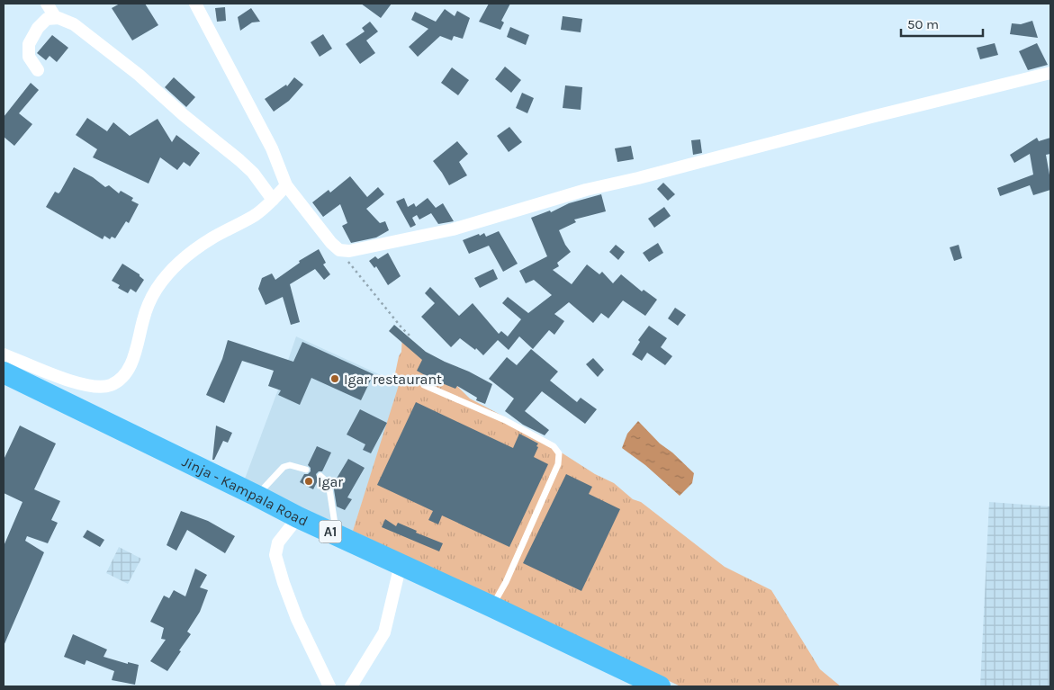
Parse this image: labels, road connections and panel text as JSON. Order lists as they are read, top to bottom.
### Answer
{
  "streets": {
    "highway": ["Jinja - Kampala Road", "A1"]
  },
  "places": ["Igar restaurant", "Igar"],
  "scale_bar": "50 m"
}
